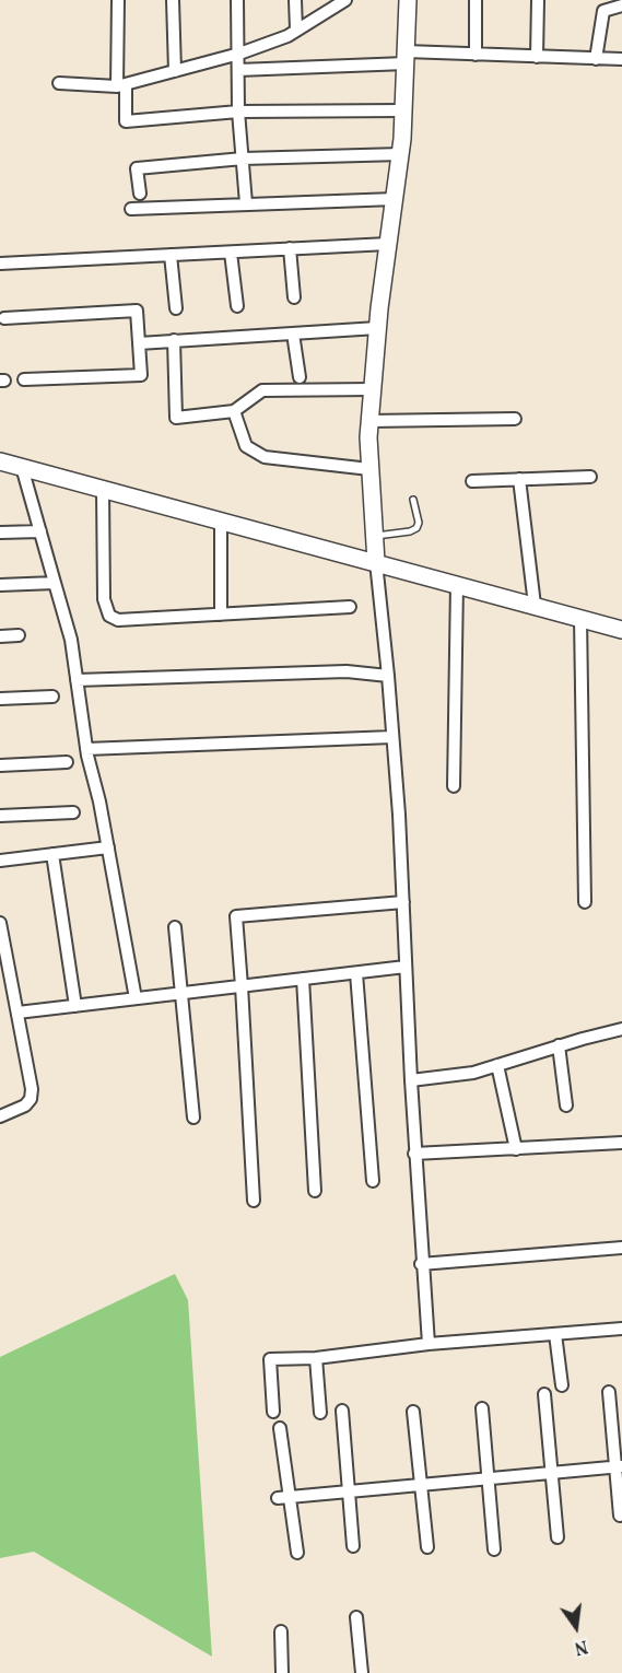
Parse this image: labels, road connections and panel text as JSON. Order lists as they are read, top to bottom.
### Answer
{
  "north": "bottom"
}
